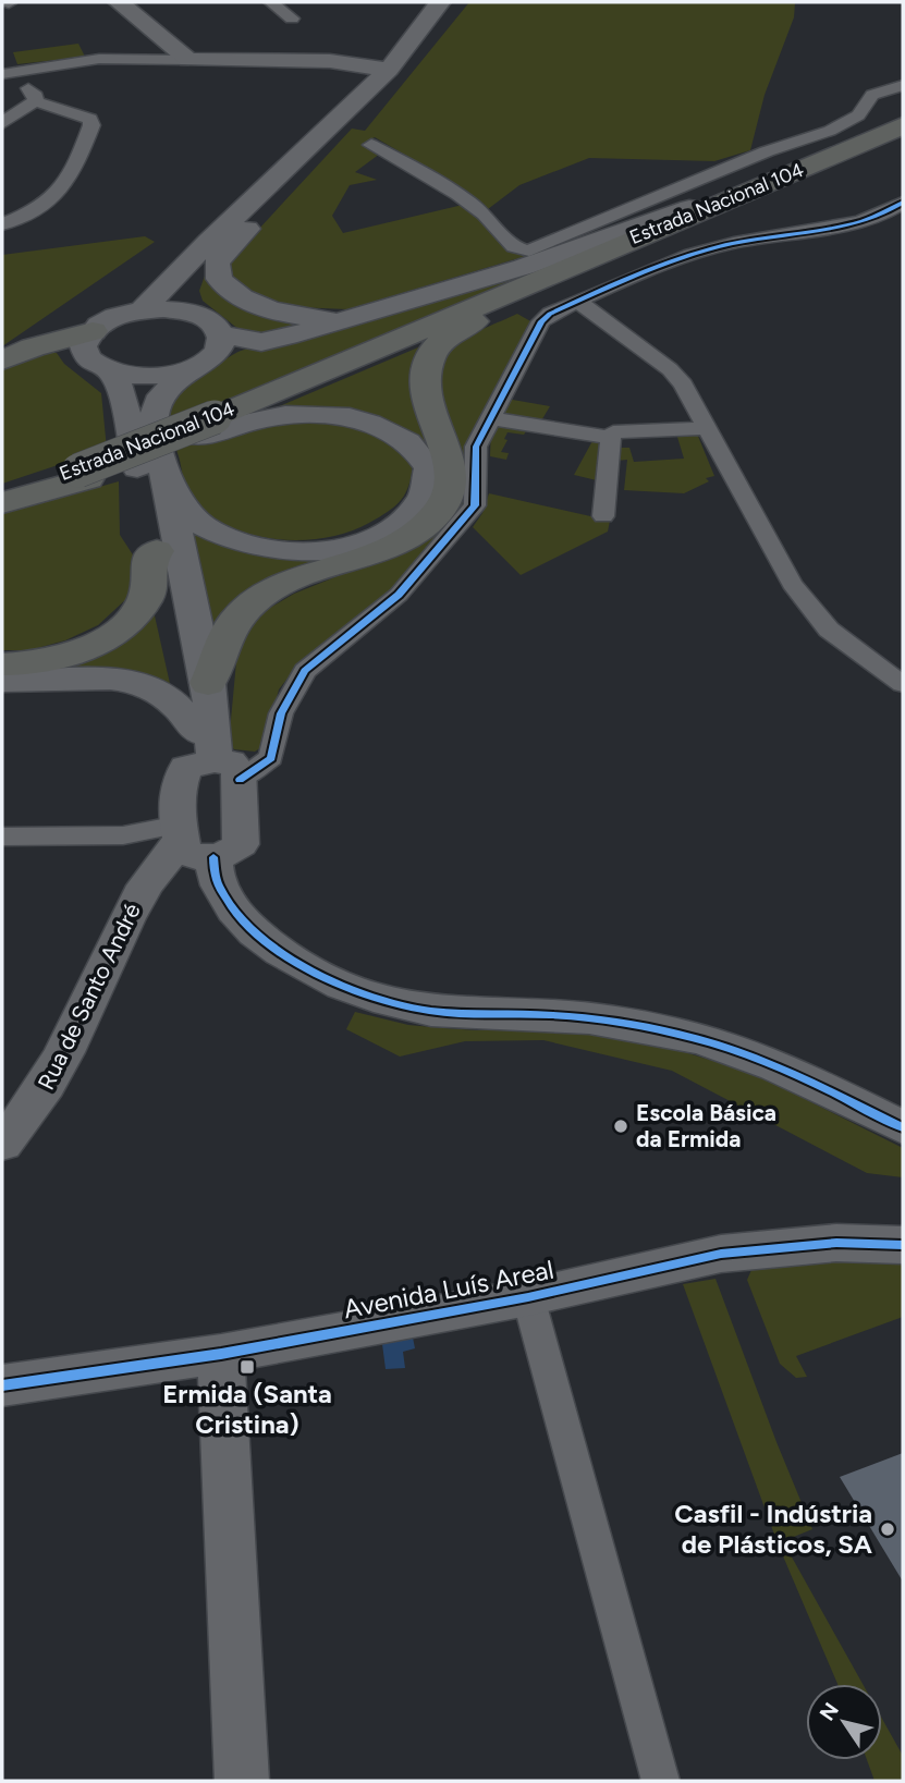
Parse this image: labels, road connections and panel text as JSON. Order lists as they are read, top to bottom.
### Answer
{
  "streets": {
    "main road": ["Estrada Nacional 104", "Rua de Santo André", "Avenida Luís Areal"]
  },
  "places": {
    "other": ["Escola Básica da Ermida", "Casfil - Indústria de Plásticos, SA"],
    "transit": ["Ermida (Santa Cristina)"]
  },
  "north": "top left"
}
